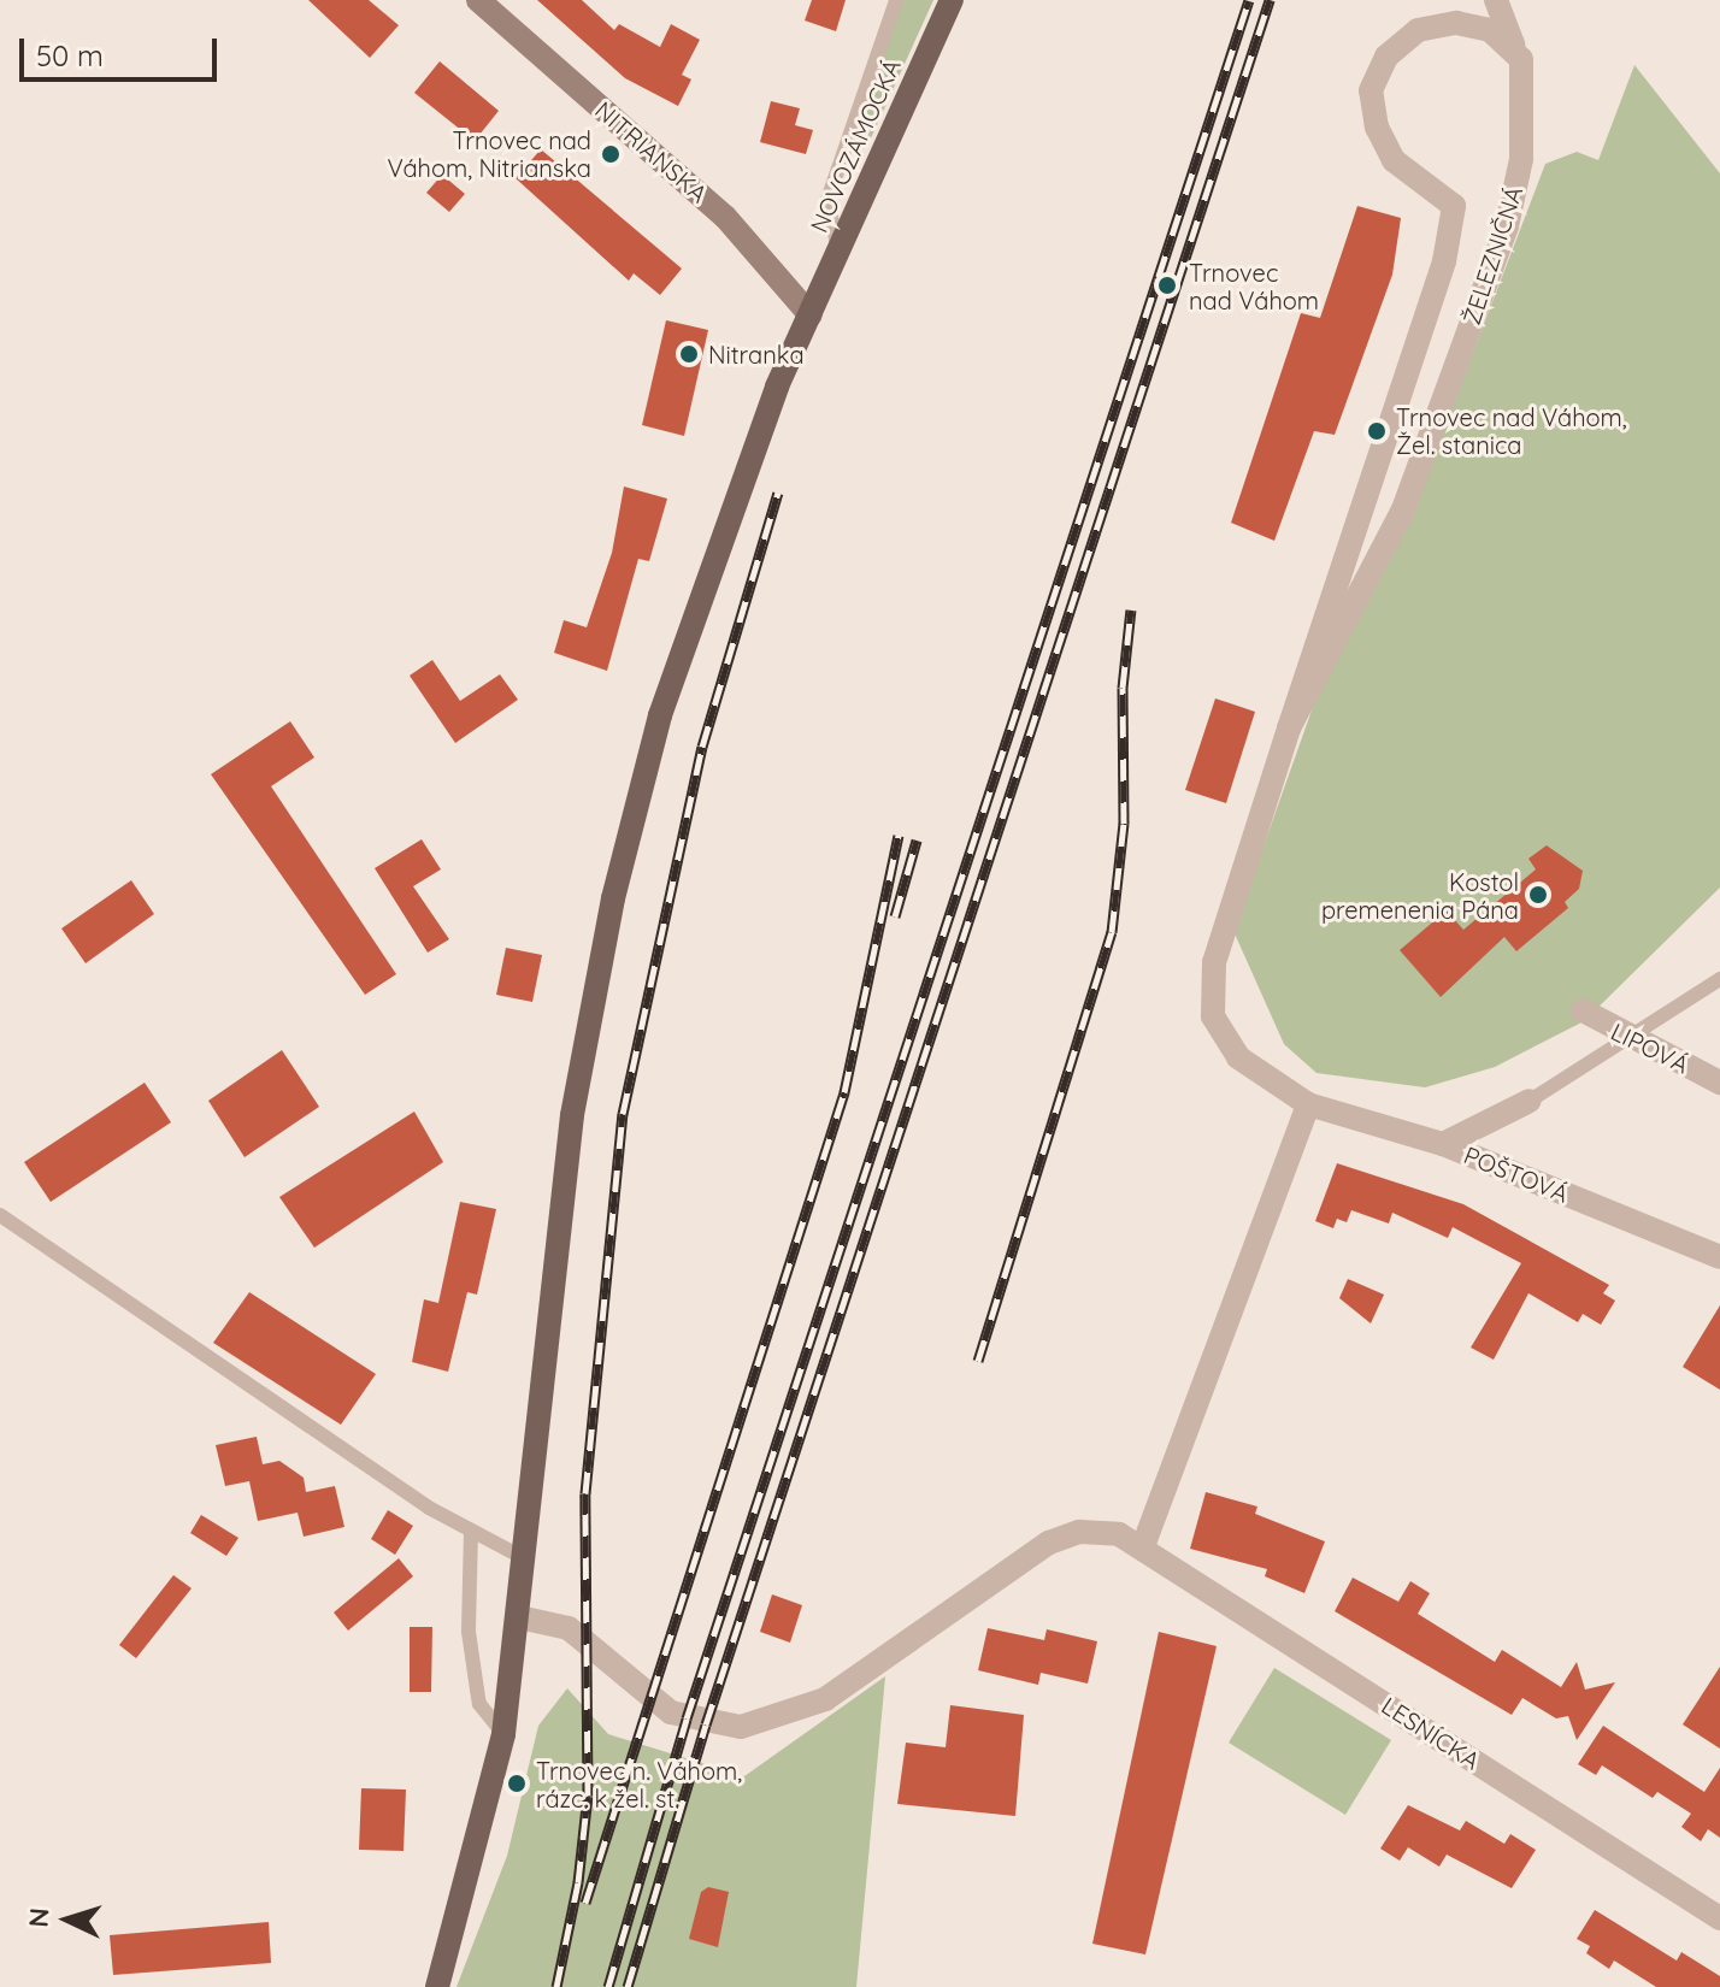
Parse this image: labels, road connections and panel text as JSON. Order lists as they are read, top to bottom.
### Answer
{
  "streets": {
    "main road": ["NOVOZÁMOCKÁ", "NITRIANSKA"],
    "street": [
      "ŽELEZNIČNÁ",
      "LIPOVÁ",
      "POŠTOVÁ",
      "LESNÍCKA"
    ]
  },
  "crossings": [
    ["NOVOZÁMOCKÁ", "NITRIANSKA"],
    ["NOVOZÁMOCKÁ", "LESNÍCKA"],
    ["ŽELEZNIČNÁ", "POŠTOVÁ"]
  ],
  "places": [
    "Trnovec nad Váhom, Nitrianska",
    "Trnovec nad Váhom",
    "Nitranka",
    "Trnovec nad Váhom, Žel. stanica",
    "Kostol premenenia Pána",
    "Trnovec n. Váhom, rázc. k žel. st."
  ],
  "scale_bar": "50 m",
  "north": "left"
}
